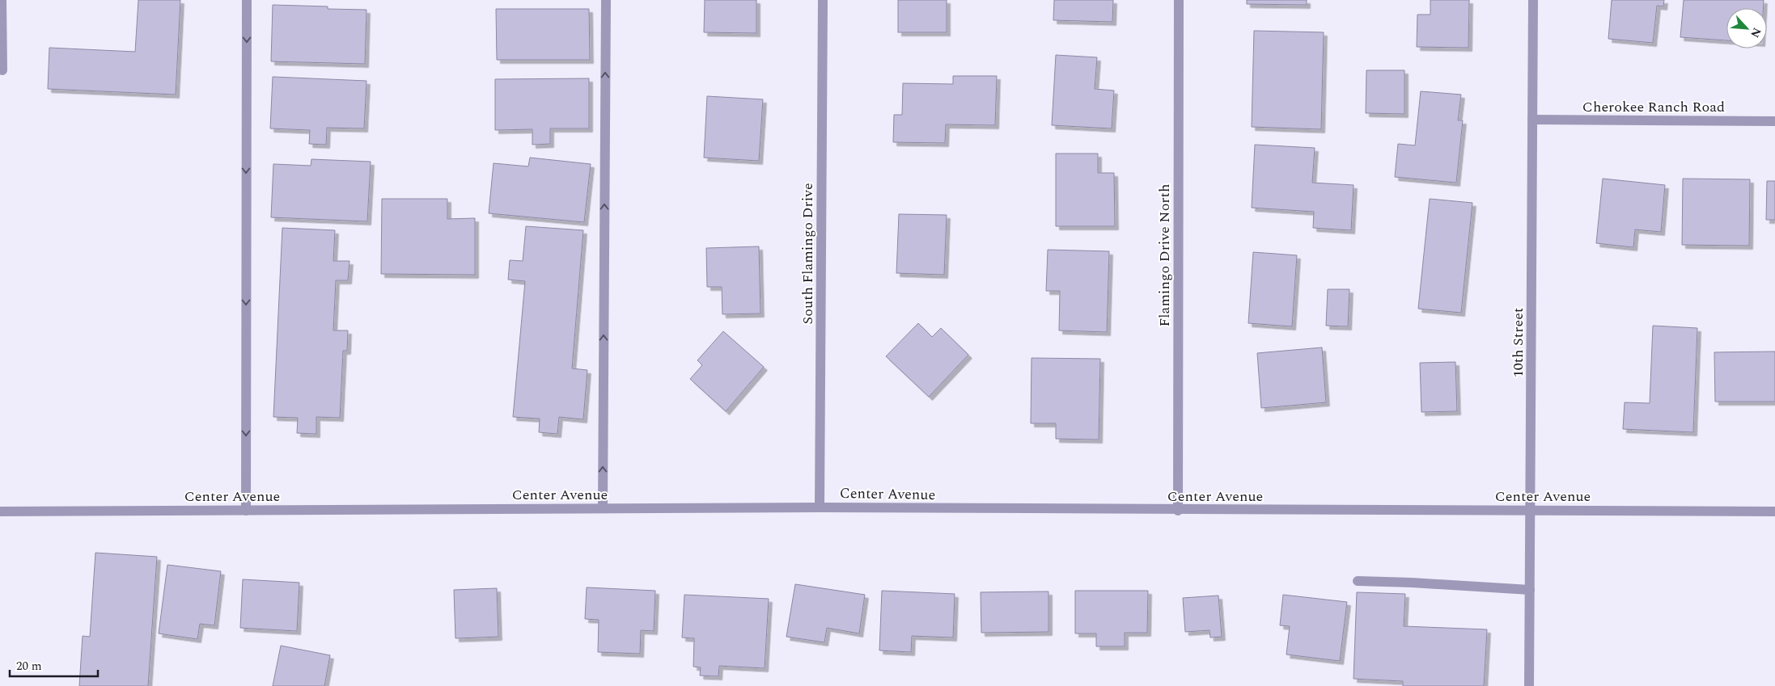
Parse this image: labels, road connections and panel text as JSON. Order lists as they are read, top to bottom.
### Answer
{
  "streets": {
    "street": [
      "Cherokee Ranch Road",
      "South Flamingo Drive",
      "Flamingo Drive North",
      "10th Street",
      "Center Avenue"
    ]
  },
  "crossings": [
    ["Cherokee Ranch Road", "10th Street"],
    ["South Flamingo Drive", "Center Avenue"],
    ["Flamingo Drive North", "Center Avenue"],
    ["10th Street", "Center Avenue"]
  ],
  "scale_bar": "20 m",
  "north": "bottom right"
}
